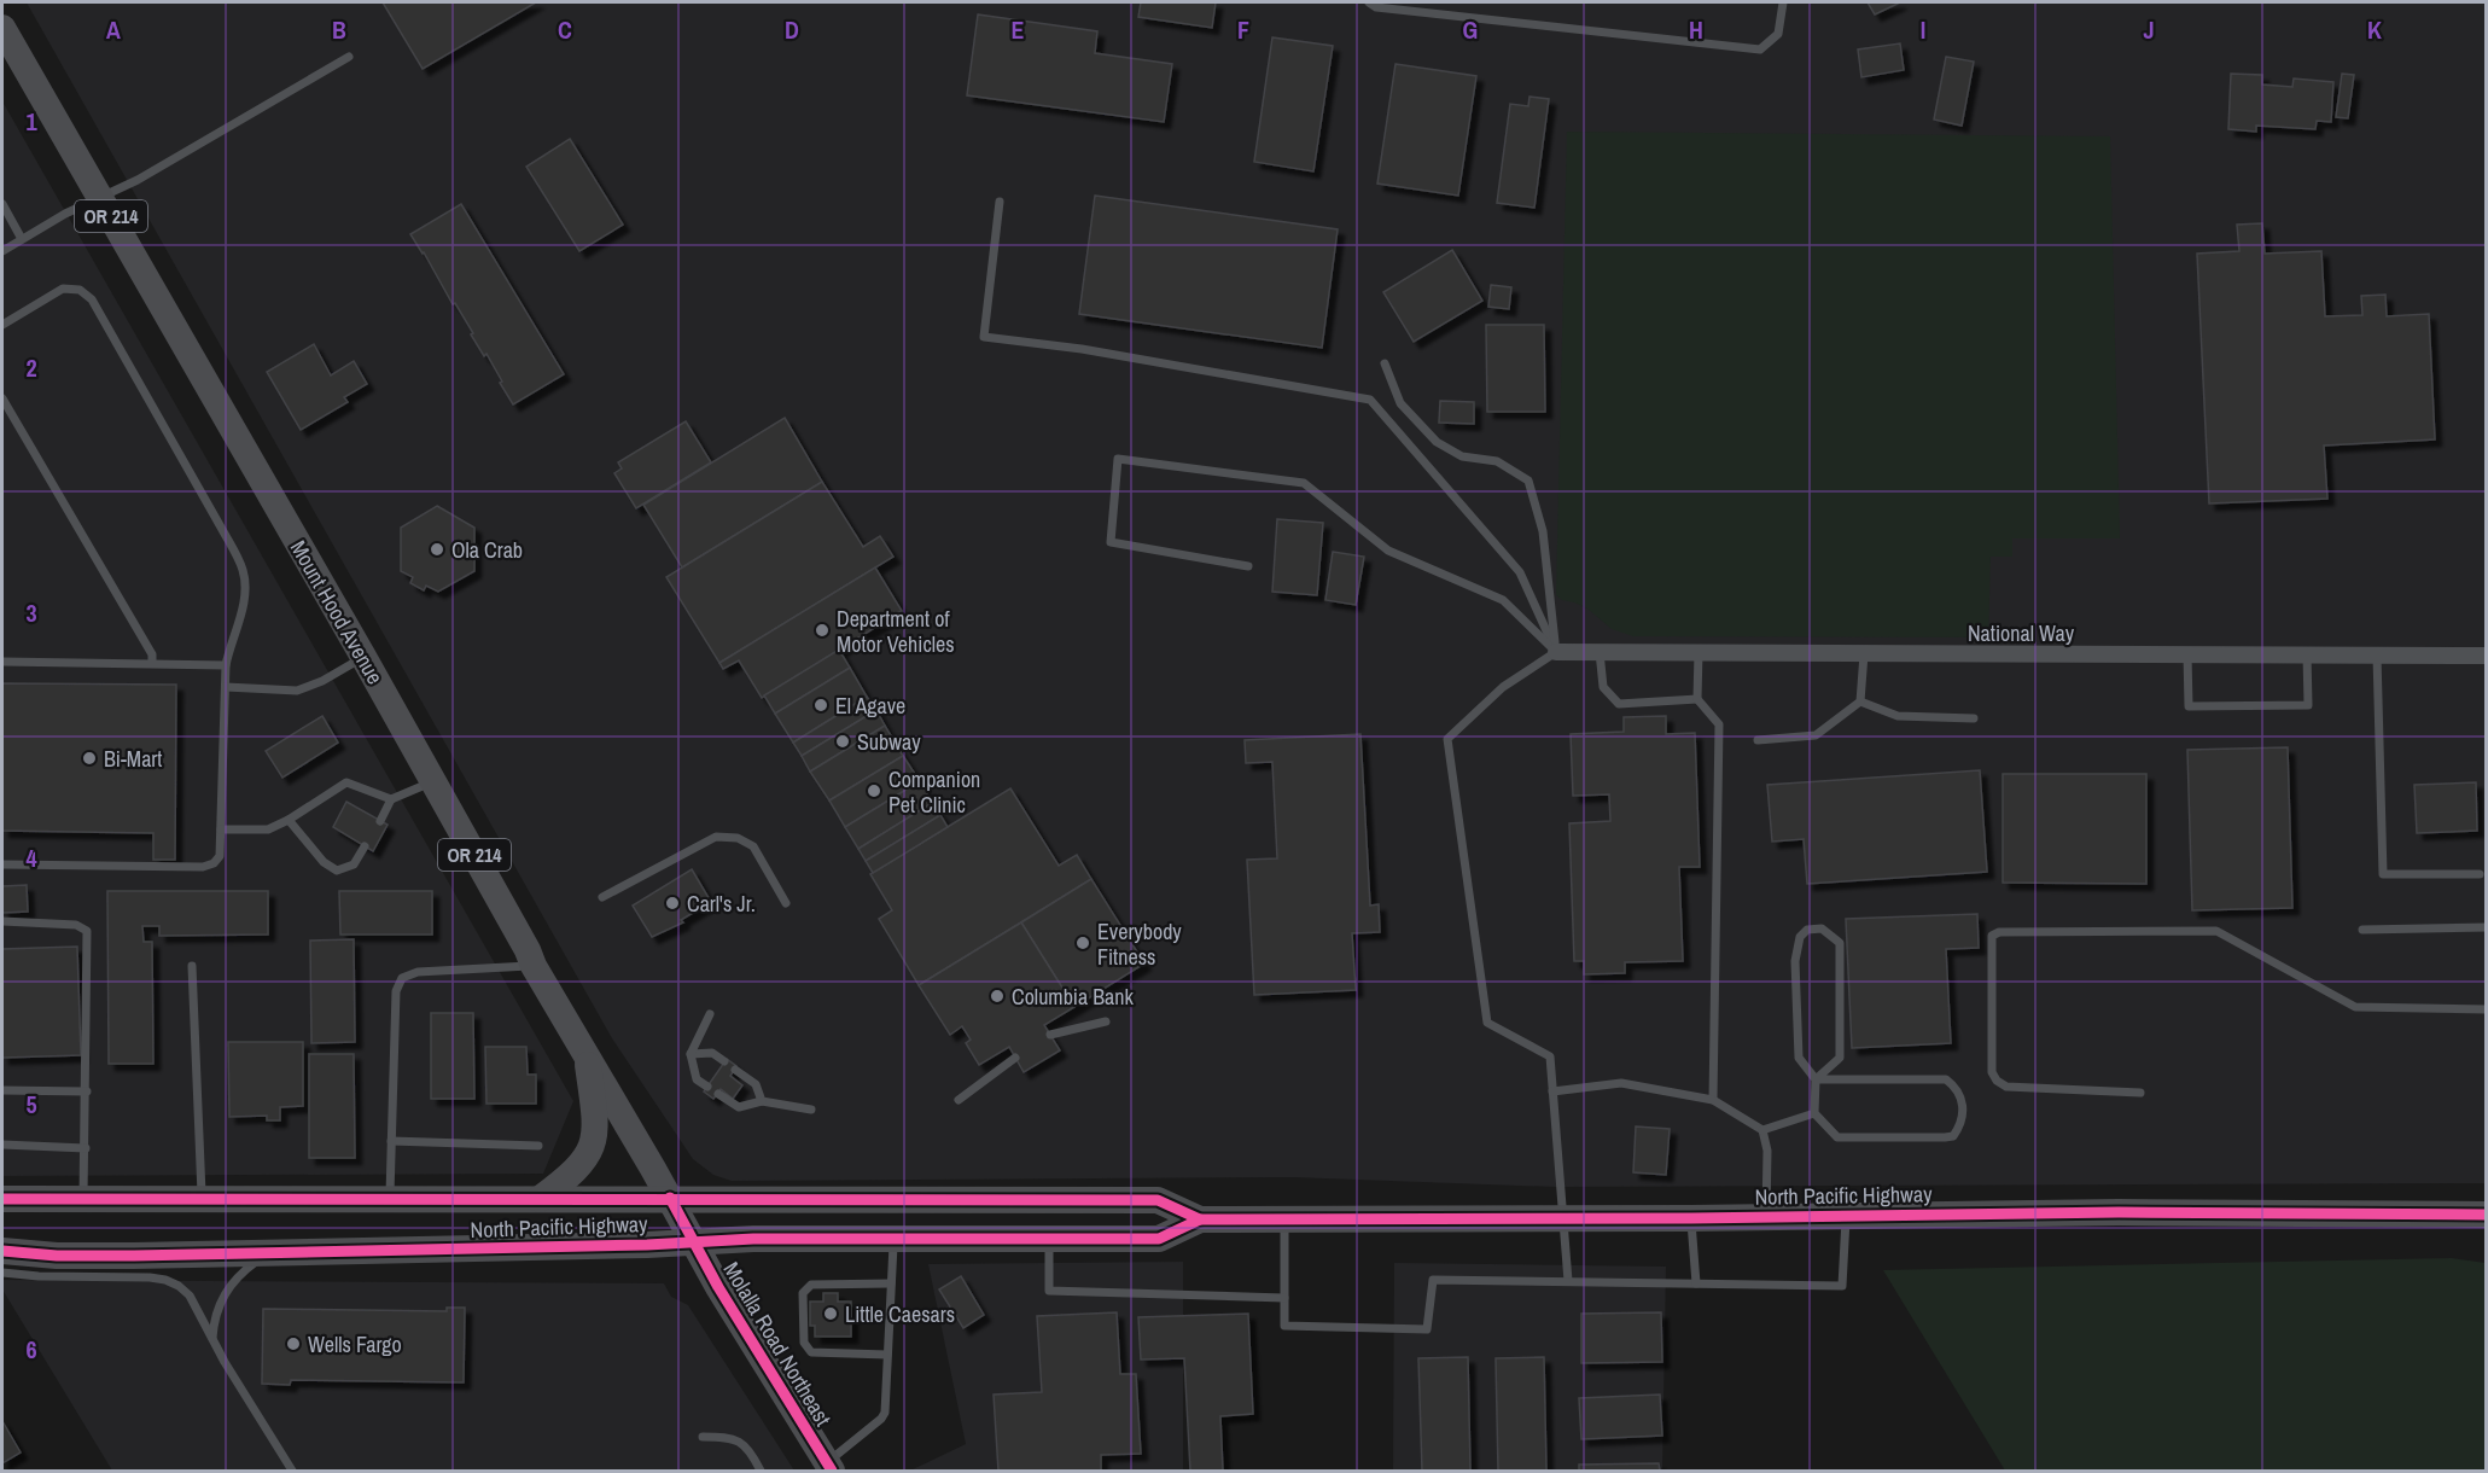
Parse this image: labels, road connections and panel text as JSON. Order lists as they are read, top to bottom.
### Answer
{
  "streets": {
    "main road": [
      "OR 214",
      "Mount Hood Avenue",
      "North Pacific Highway",
      "Molalla Road Northeast"
    ],
    "street": ["National Way"]
  },
  "crossings": [
    ["OR 214", "Mount Hood Avenue"],
    ["OR 214", "North Pacific Highway"],
    ["Mount Hood Avenue", "North Pacific Highway"],
    ["Mount Hood Avenue", "Molalla Road Northeast"],
    ["North Pacific Highway", "Molalla Road Northeast"]
  ],
  "places": [
    "Ola Crab",
    "Department of Motor Vehicles",
    "El Agave",
    "Subway",
    "Bi-Mart",
    "Companion Pet Clinic",
    "Carl's Jr.",
    "Everybody Fitness",
    "Columbia Bank",
    "Little Caesars",
    "Wells Fargo"
  ],
  "grid": {
    "columns": [
      "A",
      "B",
      "C",
      "D",
      "E",
      "F",
      "G",
      "H",
      "I",
      "J",
      "K"
    ],
    "rows": [
      "1",
      "2",
      "3",
      "4",
      "5",
      "6"
    ]
  }
}
